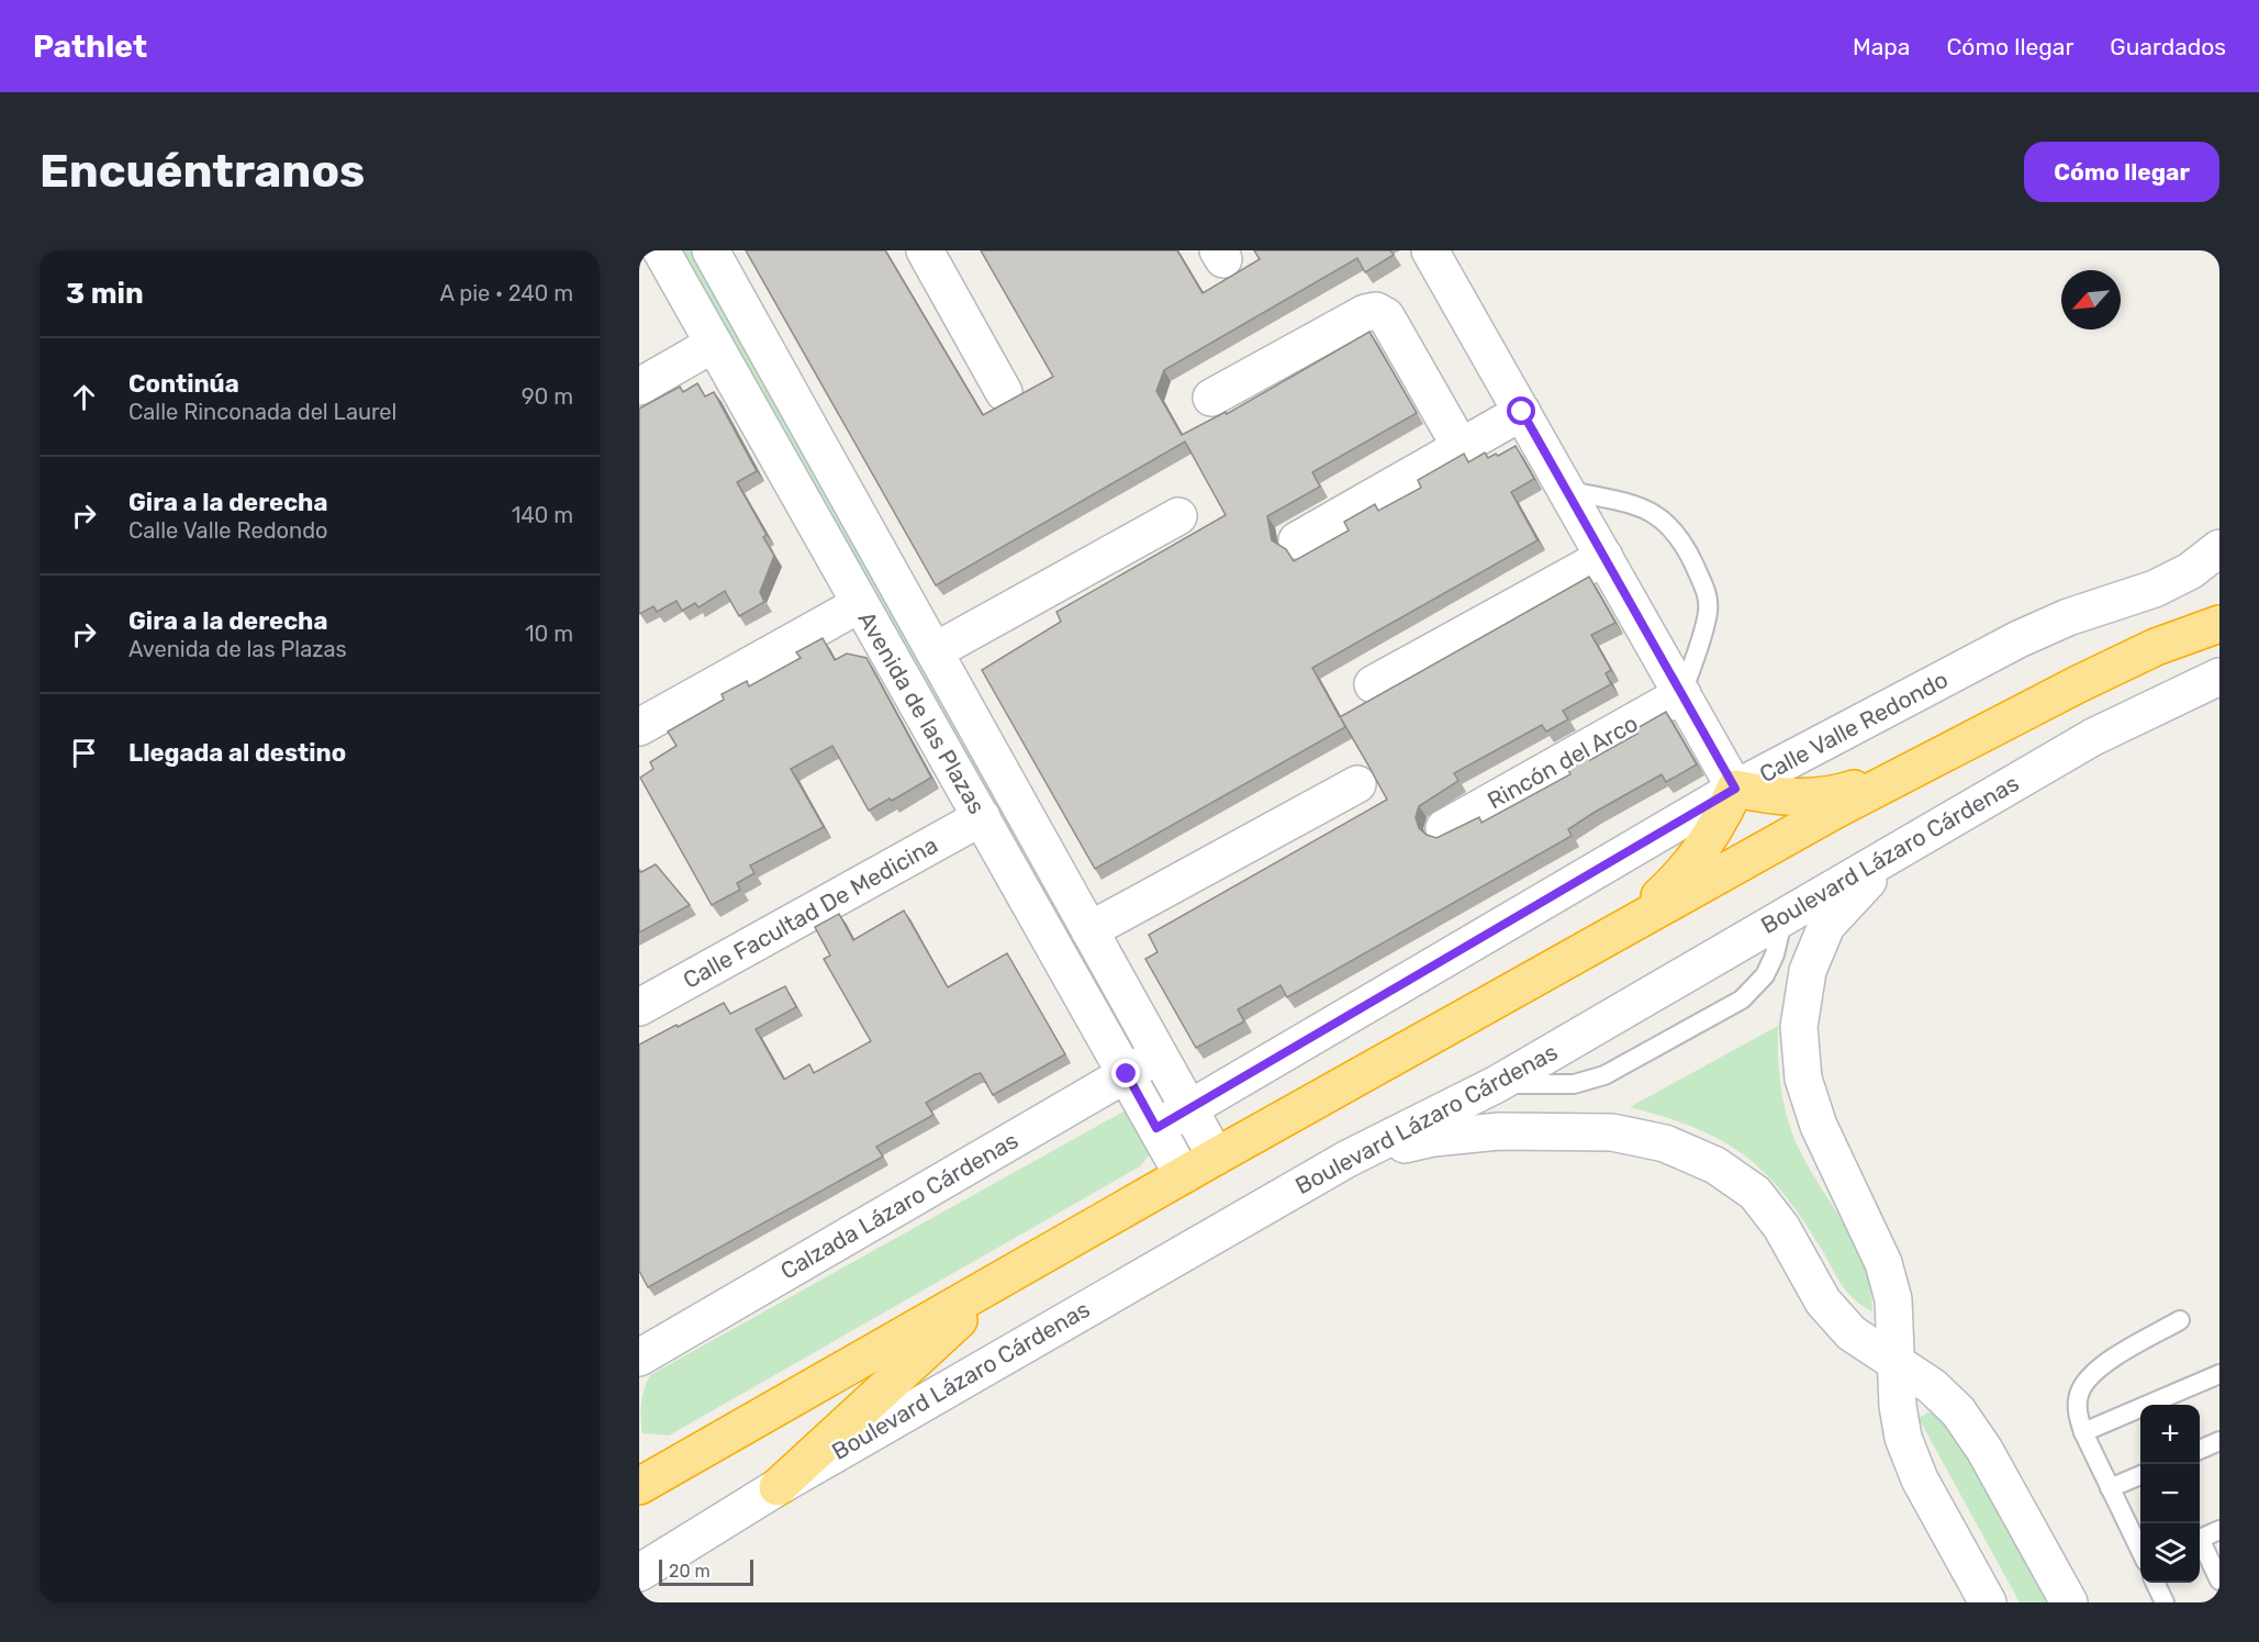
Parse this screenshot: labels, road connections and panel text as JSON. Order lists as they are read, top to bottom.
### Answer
{
  "streets": {
    "street": [
      "Avenida de las Plazas",
      "Calle Valle Redondo",
      "Rincón del Arco",
      "Boulevard Lázaro Cárdenas",
      "Calle Facultad De Medicina",
      "Calzada Lázaro Cárdenas"
    ]
  },
  "crossings": [
    ["Avenida de las Plazas", "Calle Valle Redondo"],
    ["Avenida de las Plazas", "Calle Facultad De Medicina"],
    ["Avenida de las Plazas", "Calzada Lázaro Cárdenas"]
  ],
  "scale_bar": "20 m",
  "north": "bottom left",
  "page": {
    "header": "Pathlet",
    "nav": ["Mapa", "Cómo llegar", "Guardados"],
    "buttons": "Cómo llegar",
    "title": "Encuéntranos",
    "heading": ["3 min", "A pie · 240 m"],
    "list": [
      ["Continúa", "Calle Rinconada del Laurel", "90 m"],
      ["Gira a la derecha", "Calle Valle Redondo", "140 m"],
      ["Gira a la derecha", "Avenida de las Plazas", "10 m"],
      "Llegada al destino"
    ],
    "map_buttons": ["+", "−"],
    "scale": "20 m"
  }
}
